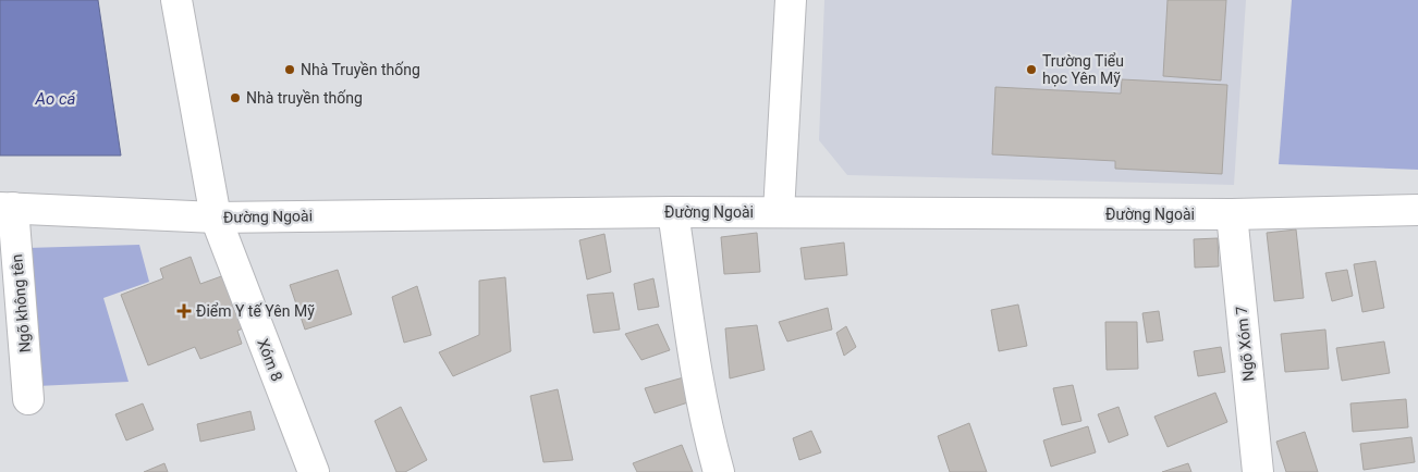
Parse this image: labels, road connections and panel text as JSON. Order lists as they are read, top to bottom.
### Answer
{
  "streets": {
    "street": [
      "Đường Ngoài",
      "Ngõ không tên",
      "Ngõ Xóm 7",
      "Xóm 8"
    ]
  },
  "crossings": [
    ["Đường Ngoài", "Ngõ không tên"],
    ["Đường Ngoài", "Ngõ Xóm 7"],
    ["Đường Ngoài", "Xóm 8"]
  ],
  "water": ["Ao cá"],
  "places": {
    "other": ["Nhà Truyền thống", "Trường Tiểu học Yên Mỹ", "Nhà truyền thống"],
    "health": ["Điểm Y tế Yên Mỹ"]
  }
}
